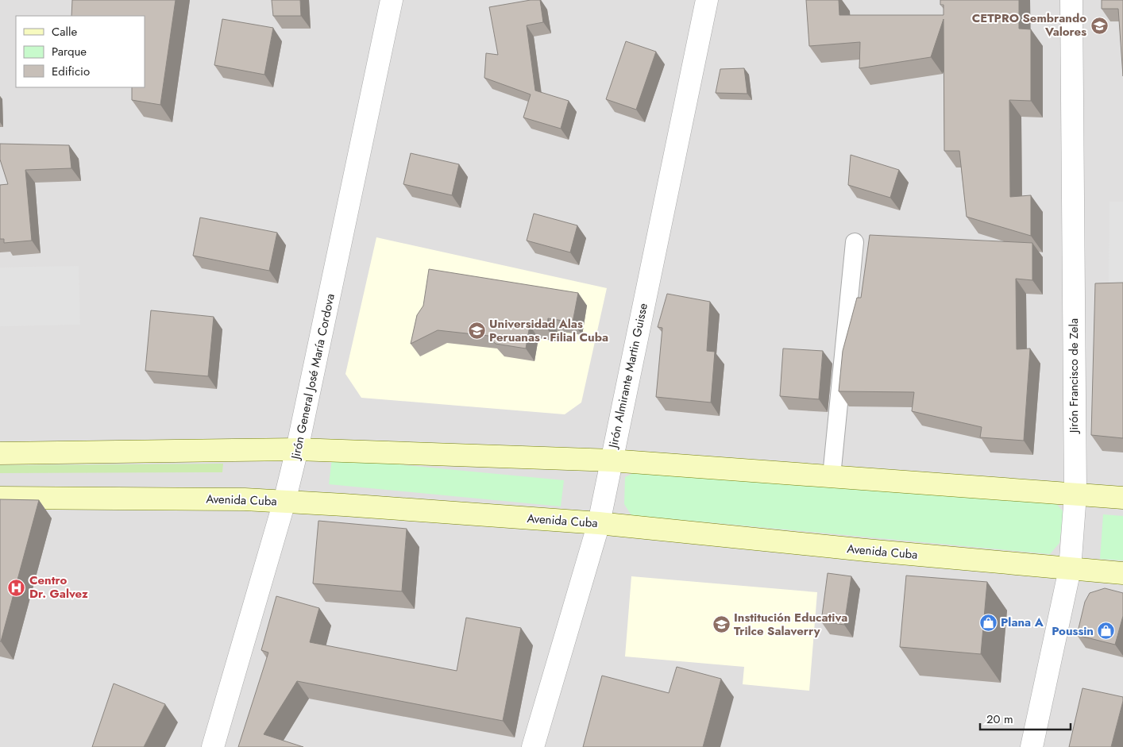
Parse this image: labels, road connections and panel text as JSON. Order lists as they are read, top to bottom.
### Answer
{
  "streets": {
    "main road": ["Avenida Cuba"],
    "street": ["Jirón Almirante Martin Guisse", "Jirón Francisco de Zela", "Jirón General José María Cordova"]
  },
  "crossings": [
    ["Jirón Almirante Martin Guisse", "Avenida Cuba"],
    ["Jirón Francisco de Zela", "Avenida Cuba"],
    ["Jirón General José María Cordova", "Avenida Cuba"]
  ],
  "places": {
    "school or university": ["CETPRO Sembrando Valores", "Universidad Alas Peruanas - Filial Cuba", "Institución Educativa Trilce Salaverry"],
    "hospital": ["Centro Dr. Galvez"],
    "shop": ["Plana A", "Poussin"]
  },
  "legend": ["Calle", "Parque", "Edificio"],
  "scale_bar": "20 m"
}
